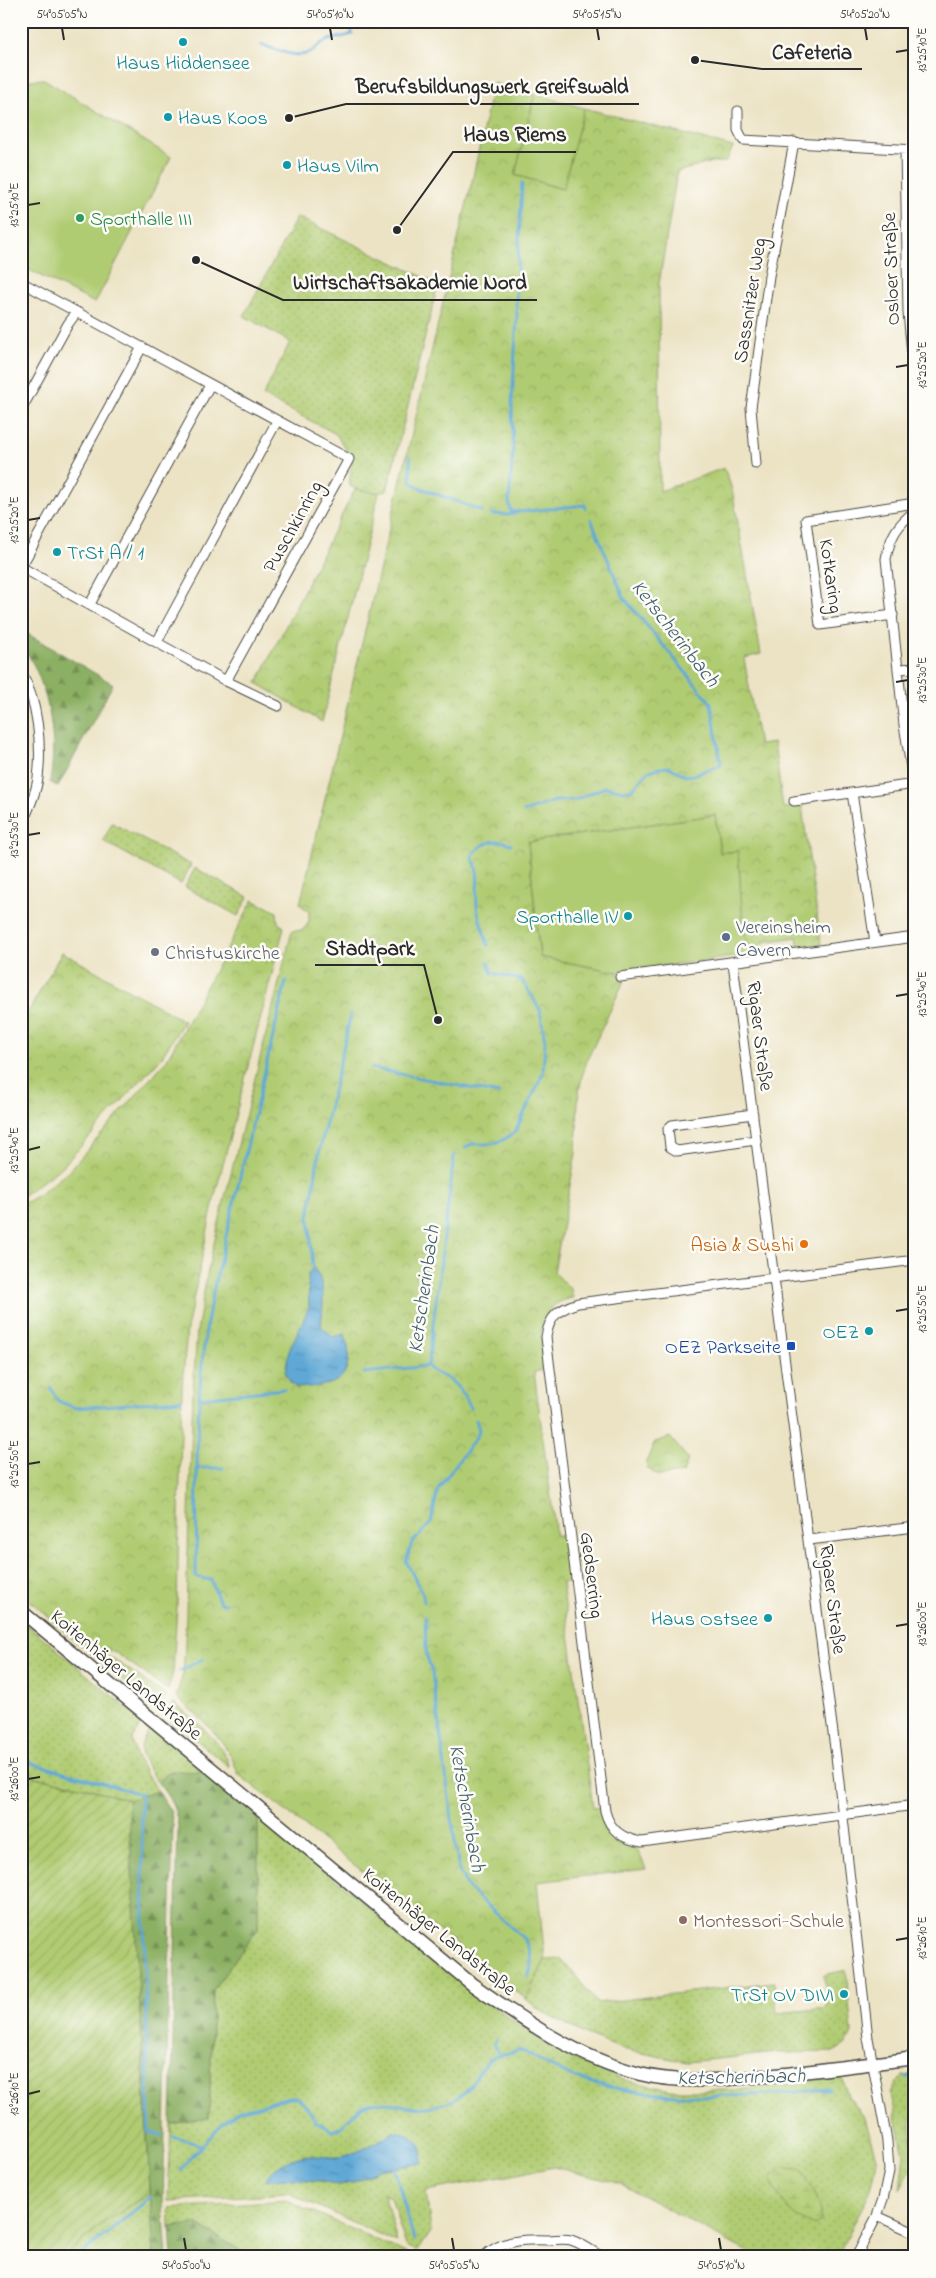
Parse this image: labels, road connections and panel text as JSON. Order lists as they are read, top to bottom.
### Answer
{
  "streets": {
    "main road": ["Koitenhäger Landstraße"],
    "street": [
      "Osloer Straße",
      "Sassnitzer Weg",
      "Puschkinring",
      "Kotkaring",
      "Rigaer Straße",
      "Gedserring"
    ]
  },
  "crossings": [
    ["Rigaer Straße", "Gedserring"],
    ["Rigaer Straße", "Koitenhäger Landstraße"]
  ],
  "water": ["Ketscherinbach"],
  "places": {
    "other": [
      "Haus Hiddensee",
      "Cafeteria",
      "Haus Koos",
      "Berufsbildungswerk Greifswald",
      "Haus Vilm",
      "Sporthalle III",
      "Haus Riems",
      "Wirtschaftsakademie Nord",
      "TrSt A / 1",
      "Sporthalle IV",
      "Vereinsheim Cavern",
      "Christuskirche",
      "Stadtpark",
      "Asia & Sushi",
      "OEZ",
      "Haus Ostsee",
      "Montessori-Schule",
      "TrSt OV DIVI"
    ],
    "transit": ["OEZ Parkseite"]
  },
  "coordinates": [
    "54°05'05\"N",
    "54°05'10\"N",
    "54°05'15\"N",
    "54°05'20\"N",
    "13°25'10\"E",
    "13°25'20\"E",
    "13°25'30\"E",
    "13°25'40\"E",
    "13°25'50\"E",
    "13°26'00\"E",
    "13°26'10\"E",
    "54°05'00\"N"
  ]
}
